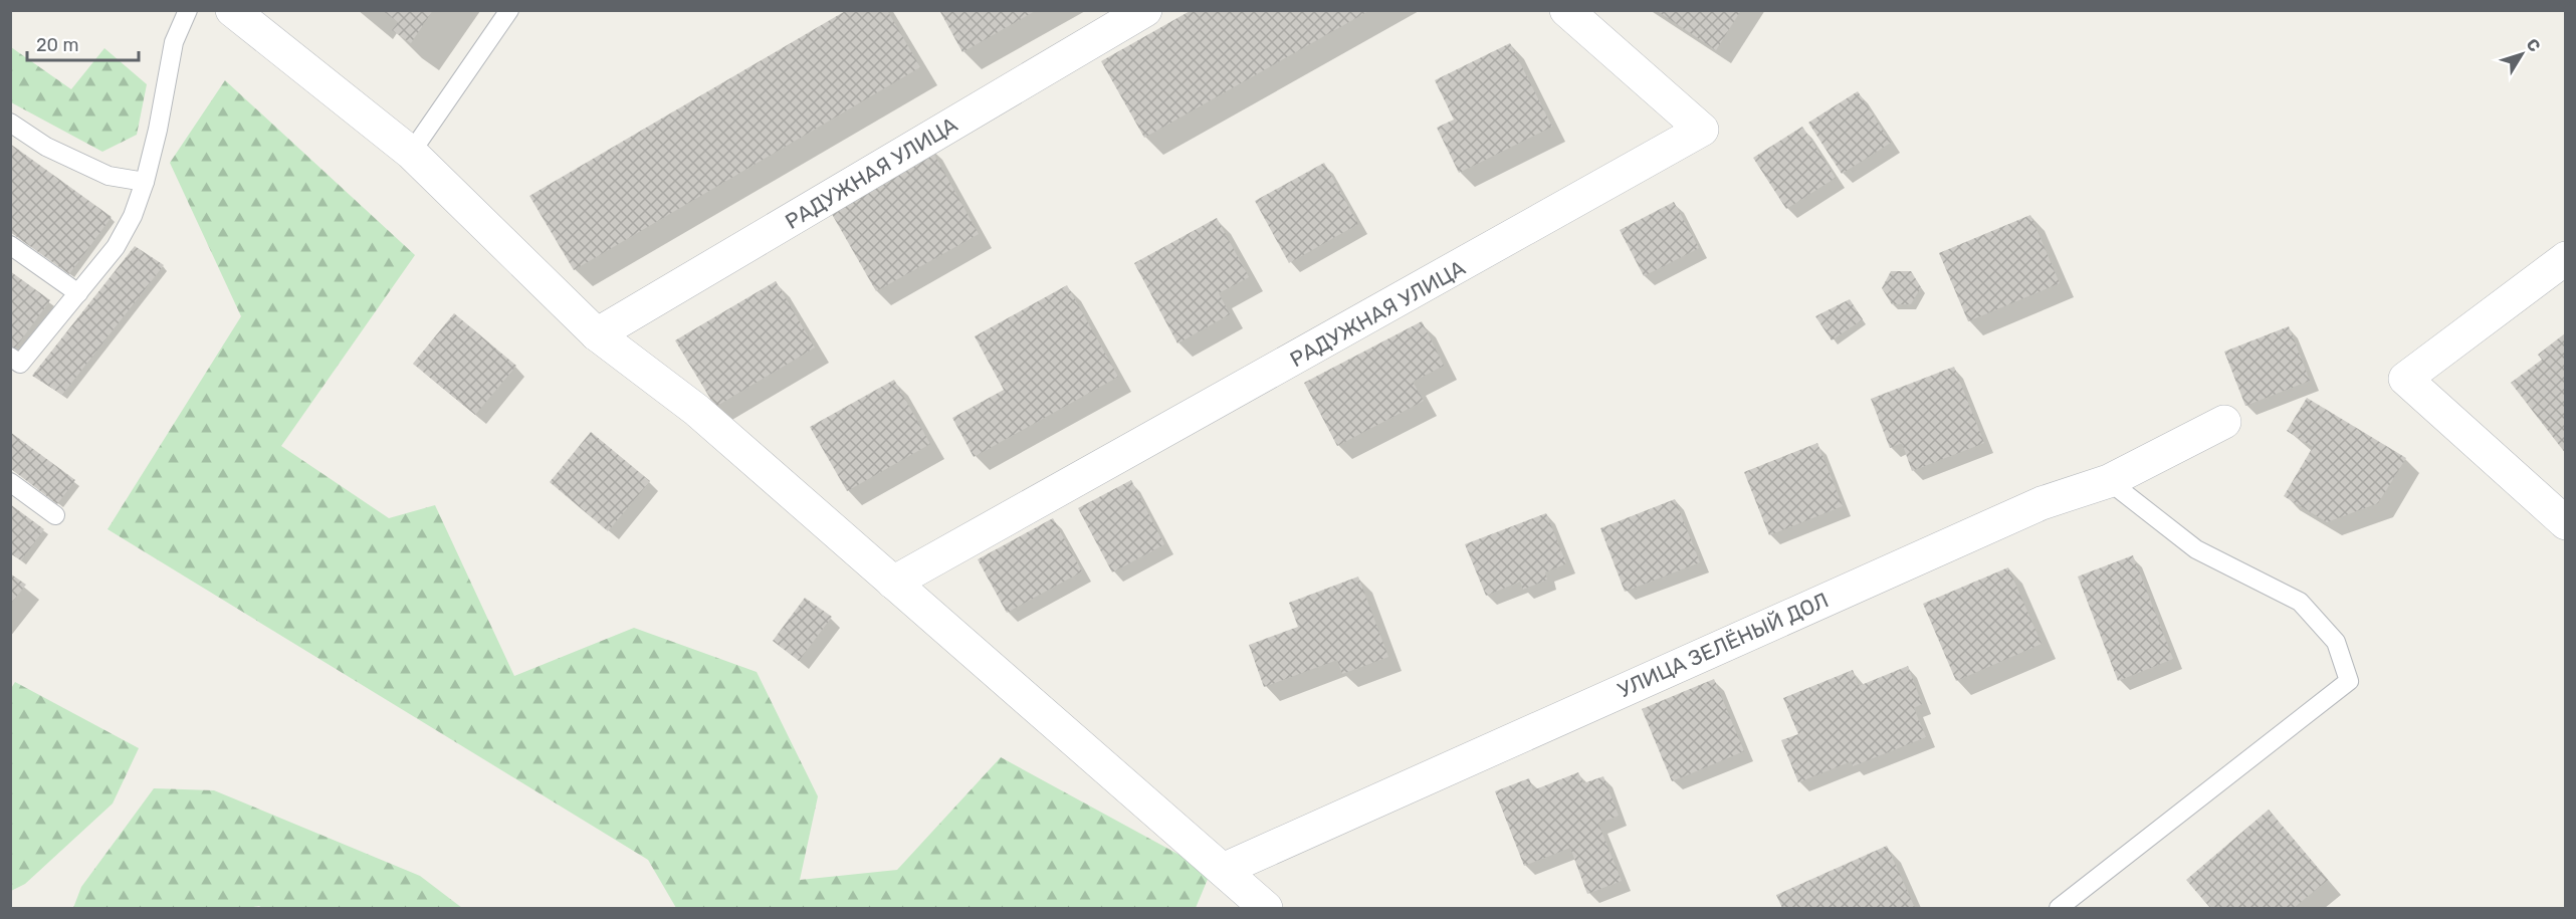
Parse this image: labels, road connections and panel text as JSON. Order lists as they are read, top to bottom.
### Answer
{
  "streets": {
    "street": ["РАДУЖНАЯ УЛИЦА", "УЛИЦА ЗЕЛЁНЫЙ ДОЛ"]
  },
  "scale_bar": "20 m",
  "north": "top right"
}
